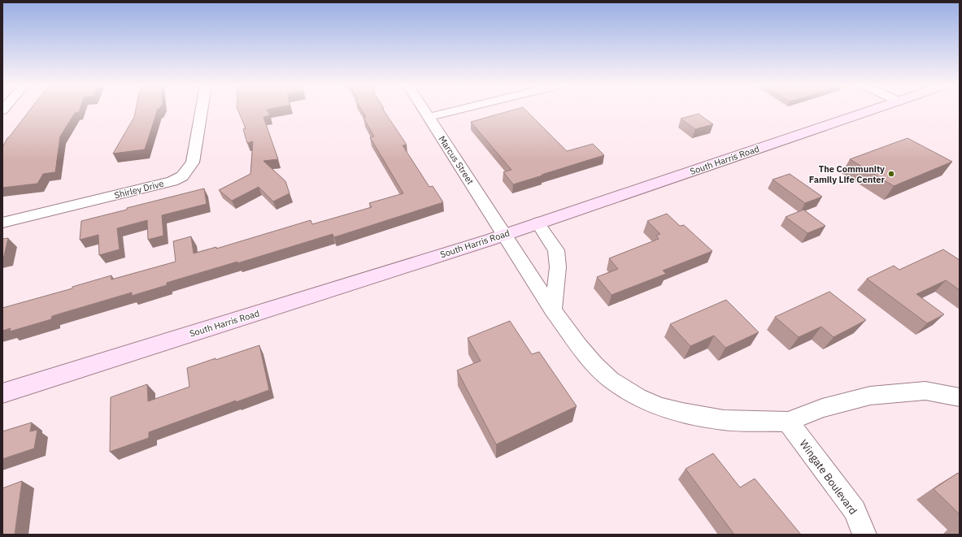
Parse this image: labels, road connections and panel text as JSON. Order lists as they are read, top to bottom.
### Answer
{
  "streets": {
    "main road": ["South Harris Road"],
    "street": ["Marcus Street", "Shirley Drive", "Wingate Boulevard"]
  },
  "crossings": [
    ["Marcus Street", "South Harris Road"]
  ],
  "places": ["The Community Family Life Center"]
}
